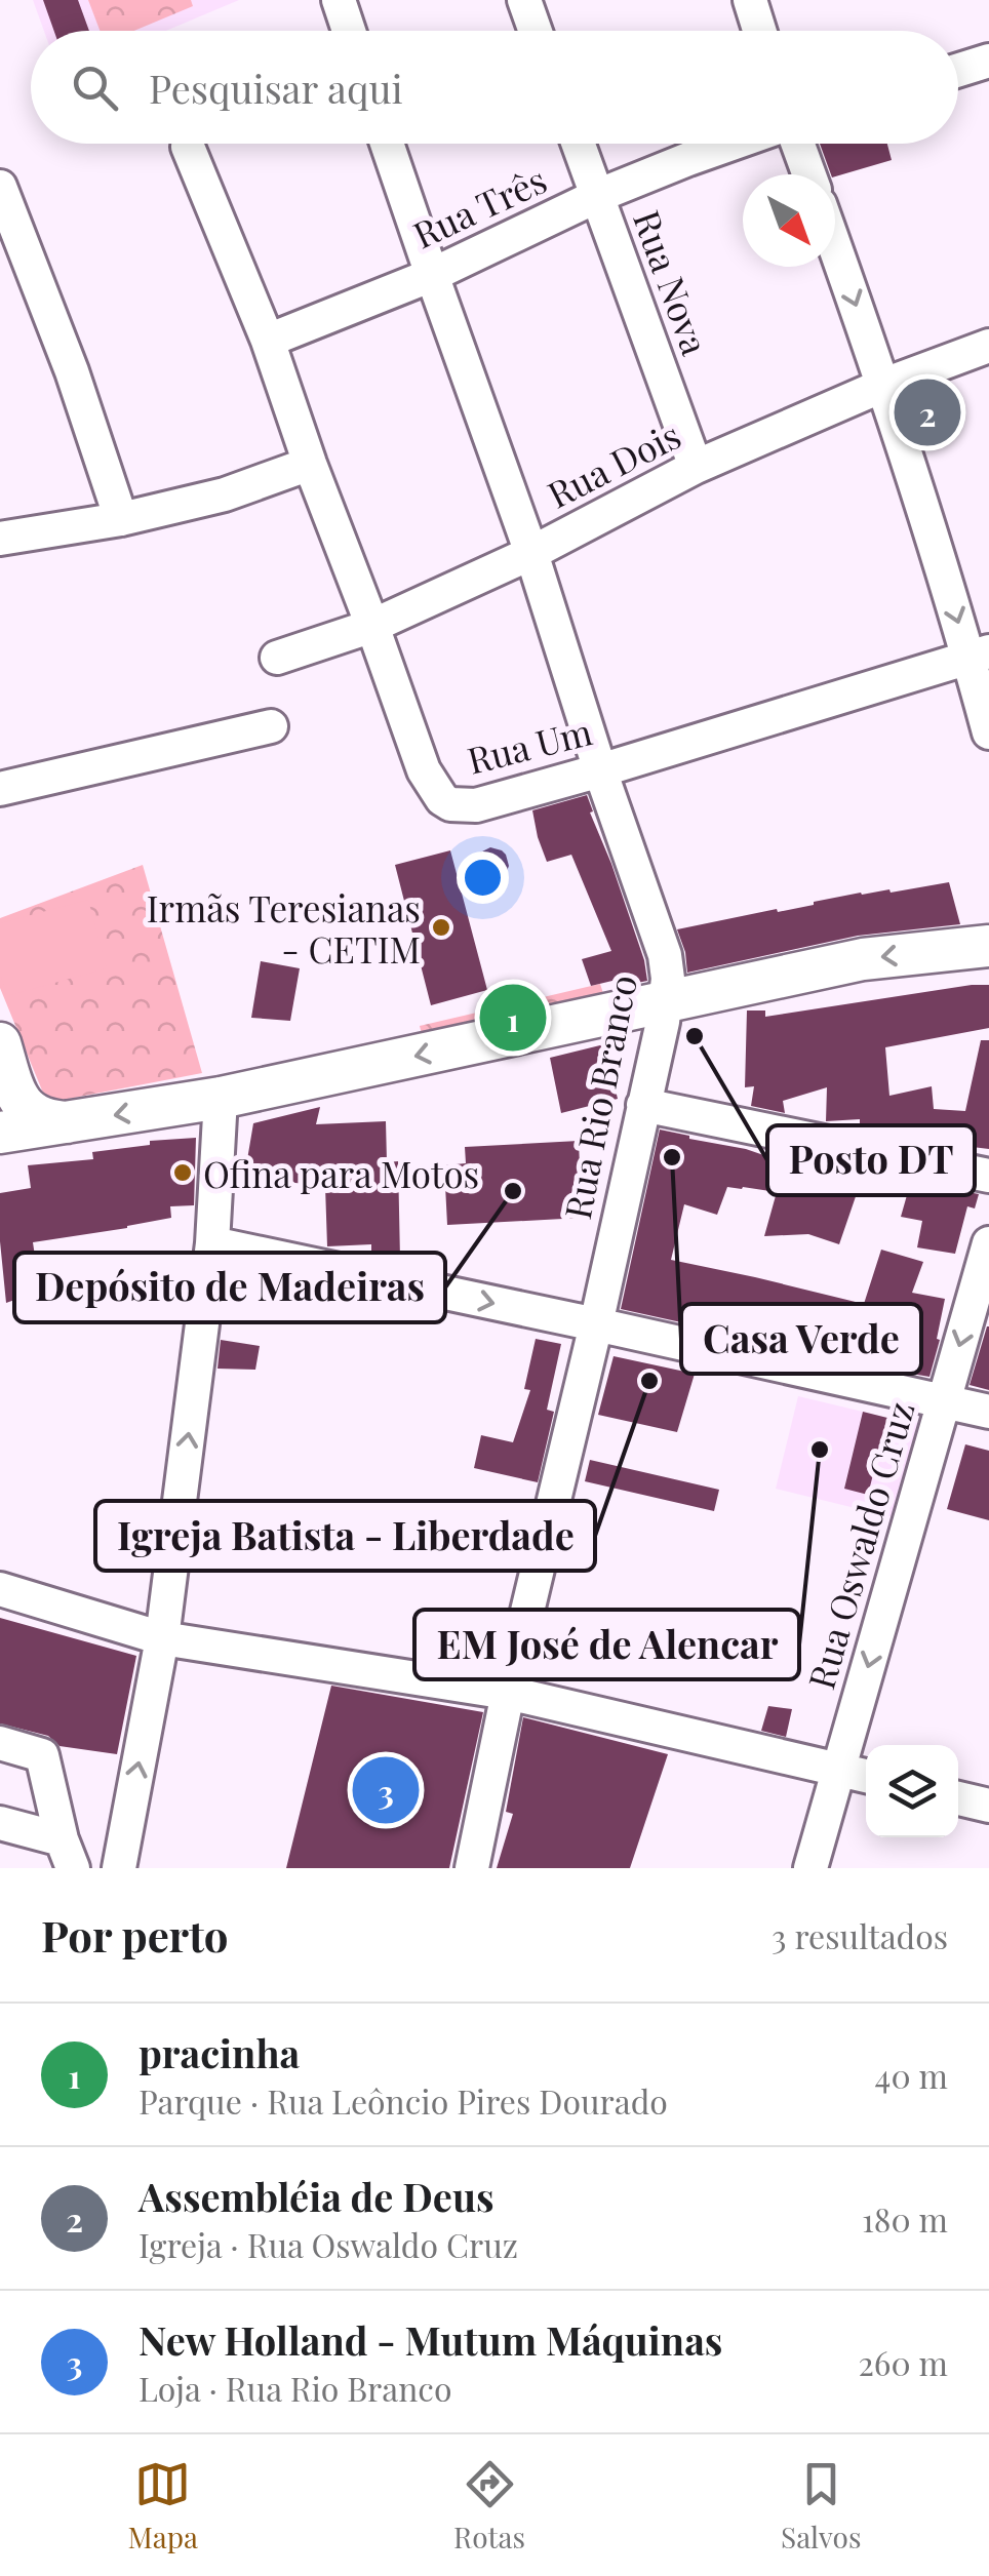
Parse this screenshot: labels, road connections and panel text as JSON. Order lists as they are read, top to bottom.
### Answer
{
  "streets": {
    "street": [
      "Rua Três",
      "Rua Nova",
      "Rua Dois",
      "Rua Um",
      "Rua Rio Branco",
      "Rua Oswaldo Cruz"
    ]
  },
  "crossings": [
    ["Rua Três", "Rua Nova"],
    ["Rua Três", "Rua Um"],
    ["Rua Três", "Rua Rio Branco"],
    ["Rua Nova", "Rua Dois"],
    ["Rua Dois", "Rua Um"],
    ["Rua Dois", "Rua Rio Branco"],
    ["Rua Um", "Rua Rio Branco"]
  ],
  "one_way": ["Rua Oswaldo Cruz"],
  "places": [
    "Irmãs Teresianas - CETIM",
    "Posto DT",
    "Casa Verde",
    "Ofina para Motos",
    "Depósito de Madeiras",
    "Igreja Batista - Liberdade",
    "EM José de Alencar"
  ],
  "north": "bottom right",
  "page": {
    "search": "Pesquisar aqui",
    "pins": ["2", "1", "3"],
    "heading": ["Por perto", "3 resultados"],
    "list": [
      {
        "mark": "1",
        "name": "pracinha",
        "note": "Parque · Rua Leôncio Pires Dourado",
        "value": "40 m"
      },
      {
        "mark": "2",
        "name": "Assembléia de Deus",
        "note": "Igreja · Rua Oswaldo Cruz",
        "value": "180 m"
      },
      {
        "mark": "3",
        "name": "New Holland - Mutum Máquinas",
        "note": "Loja · Rua Rio Branco",
        "value": "260 m"
      }
    ],
    "nav": ["Mapa", "Rotas", "Salvos"]
  }
}
